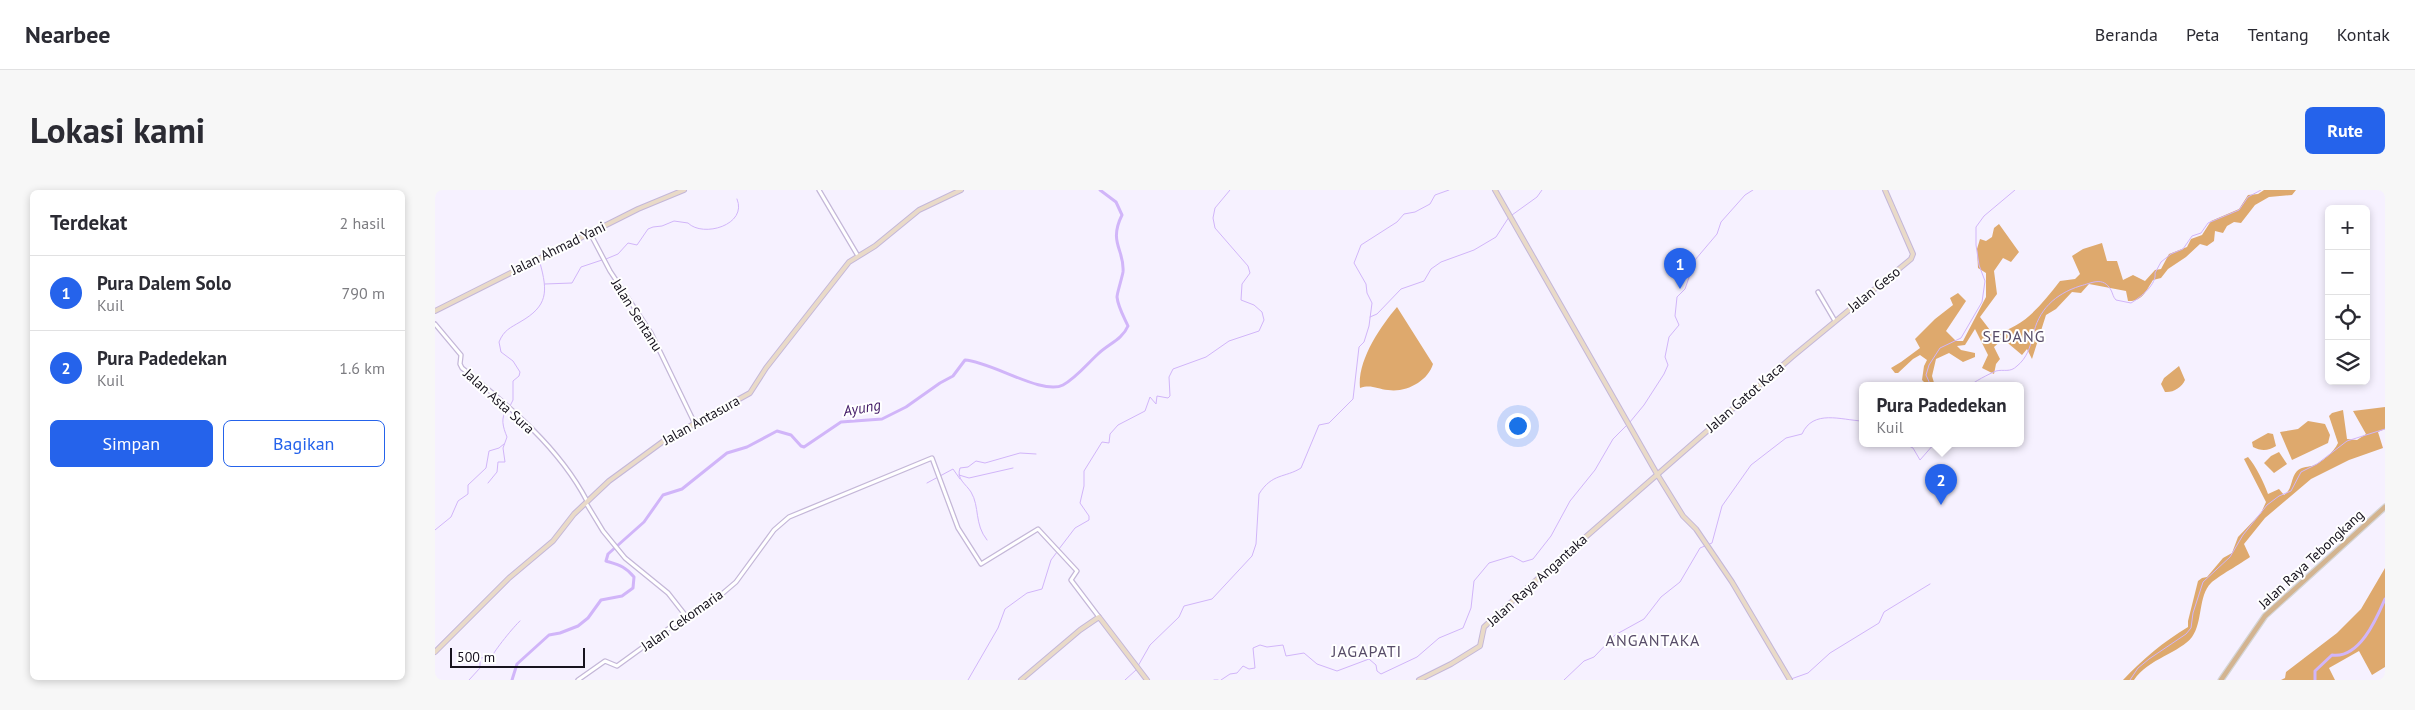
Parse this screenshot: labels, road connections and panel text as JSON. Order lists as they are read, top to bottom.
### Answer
{
  "streets": {
    "main road": [
      "Jalan Ahmad Yani",
      "Jalan Geso",
      "Jalan Gatot Kaca",
      "Jalan Antasura",
      "Jalan Raya Tebongkang",
      "Jalan Raya Angantaka"
    ],
    "street": ["Jalan Sentanu", "Jalan Asta Sura", "Jalan Cekomaria"]
  },
  "crossings": [
    ["Jalan Ahmad Yani", "Jalan Sentanu"],
    ["Jalan Geso", "Jalan Gatot Kaca"],
    ["Jalan Sentanu", "Jalan Antasura"],
    ["Jalan Gatot Kaca", "Jalan Raya Angantaka"],
    ["Jalan Asta Sura", "Jalan Antasura"],
    ["Jalan Asta Sura", "Jalan Cekomaria"]
  ],
  "districts": ["SEDANG", "ANGANTAKA", "JAGAPATI"],
  "water": ["Ayung"],
  "scale_bar": "500 m",
  "page": {
    "header": "Nearbee",
    "nav": [
      "Beranda",
      "Peta",
      "Tentang",
      "Kontak"
    ],
    "title": "Lokasi kami",
    "buttons": [
      "Rute",
      ["Simpan", "Bagikan"]
    ],
    "heading": ["Terdekat", "2 hasil"],
    "map_buttons": ["+", "−"],
    "pins": ["1", "2"],
    "list": [
      {
        "mark": "1",
        "name": "Pura Dalem Solo",
        "note": "Kuil",
        "value": "790 m"
      },
      {
        "mark": "2",
        "name": "Pura Padedekan",
        "note": "Kuil",
        "value": "1.6 km"
      }
    ],
    "popup": ["Pura Padedekan", "Kuil"],
    "scale": "500 m"
  }
}
